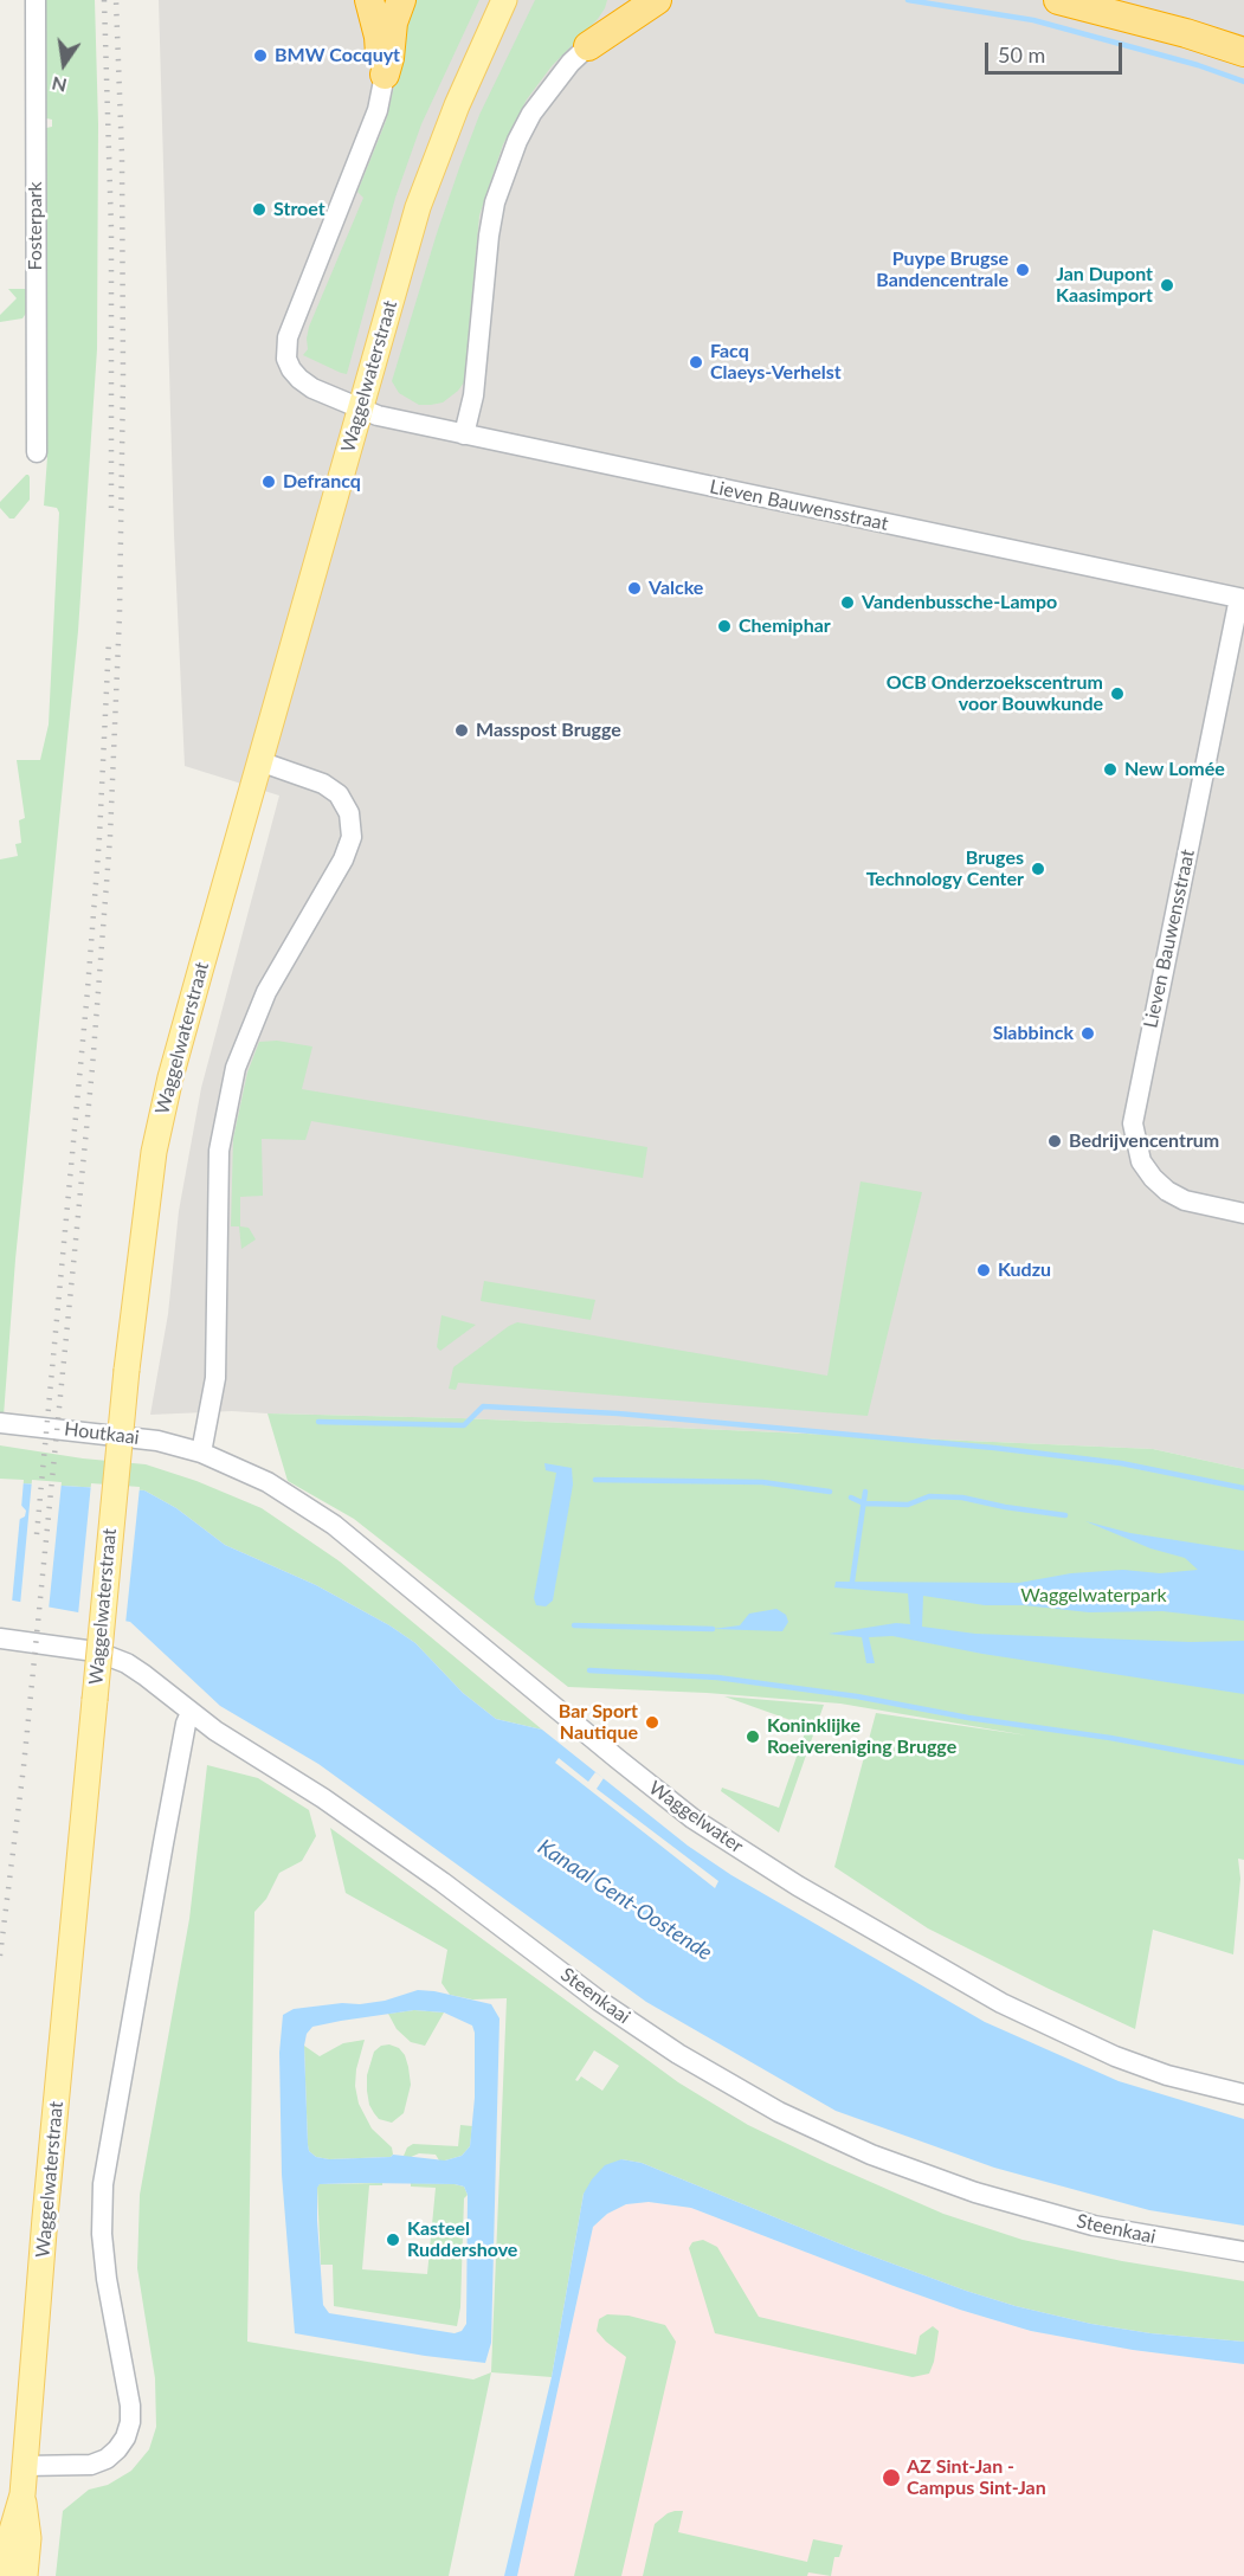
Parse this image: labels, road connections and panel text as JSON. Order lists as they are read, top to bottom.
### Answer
{
  "streets": {
    "main road": ["Waggelwaterstraat"],
    "street": [
      "Fosterpark",
      "Lieven Bauwensstraat",
      "Houtkaai",
      "Waggelwater",
      "Steenkaai"
    ]
  },
  "crossings": [
    ["Waggelwaterstraat", "Lieven Bauwensstraat"],
    ["Houtkaai", "Waggelwater"]
  ],
  "water": ["Kanaal Gent-Oostende"],
  "parks": ["Waggelwaterpark"],
  "places": [
    "BMW Cocquyt",
    "Stroet",
    "Puype Brugse Bandencentrale",
    "Jan Dupont Kaasimport",
    "Facq Claeys-Verhelst",
    "Defrancq",
    "Valcke",
    "Vandenbussche-Lampo",
    "Chemiphar",
    "OCB Onderzoekscentrum voor Bouwkunde",
    "Masspost Brugge",
    "New Lomée",
    "Bruges Technology Center",
    "Slabbinck",
    "Bedrijvencentrum",
    "Kudzu",
    "Bar Sport Nautique",
    "Koninklijke Roeivereniging Brugge",
    "Kasteel Ruddershove",
    "AZ Sint-Jan - Campus Sint-Jan"
  ],
  "scale_bar": "50 m",
  "north": "bottom"
}
